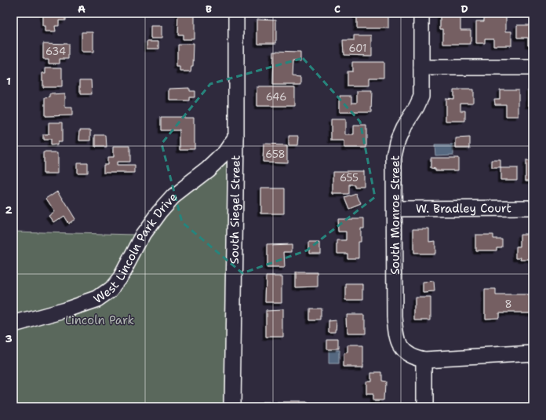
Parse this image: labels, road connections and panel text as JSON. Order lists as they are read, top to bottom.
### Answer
{
  "streets": {
    "street": [
      "W. Bradley Court",
      "South Siegel Street",
      "South Monroe Street",
      "West Lincoln Park Drive"
    ]
  },
  "crossings": [
    ["W. Bradley Court", "South Monroe Street"],
    ["South Siegel Street", "West Lincoln Park Drive"]
  ],
  "parks": ["Lincoln Park"],
  "house_numbers": [
    "601",
    "634",
    "646",
    "658",
    "655",
    "8"
  ],
  "grid": {
    "columns": [
      "A",
      "B",
      "C",
      "D"
    ],
    "rows": ["1", "2", "3"]
  }
}
